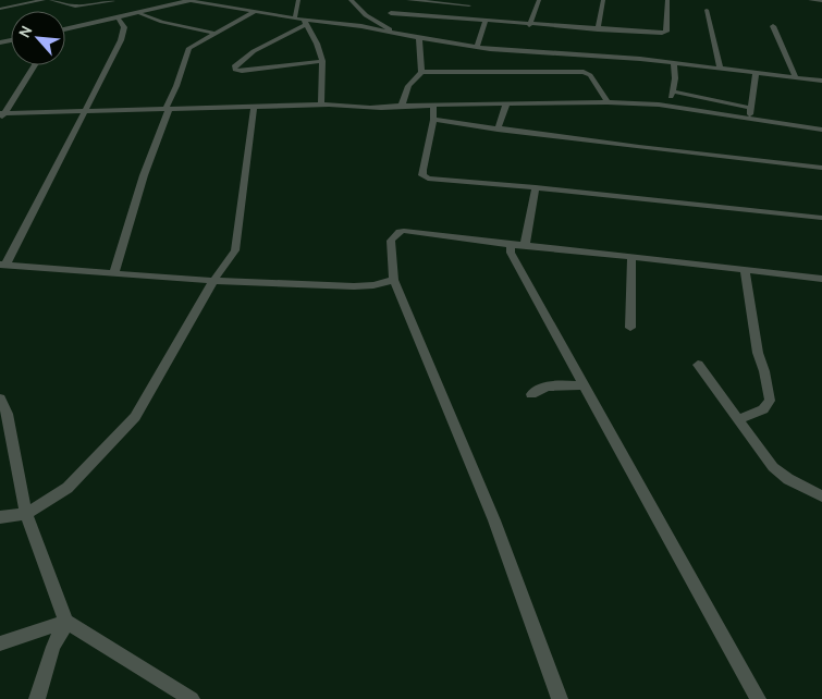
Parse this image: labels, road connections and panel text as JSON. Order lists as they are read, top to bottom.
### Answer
{
  "north": "top left"
}
